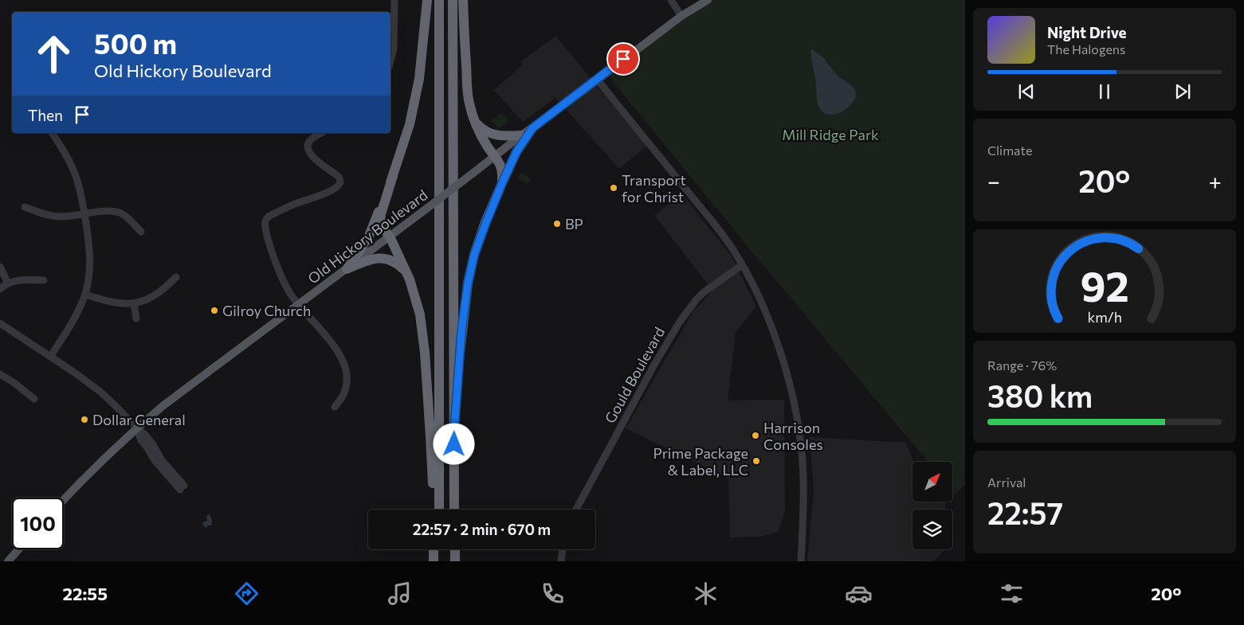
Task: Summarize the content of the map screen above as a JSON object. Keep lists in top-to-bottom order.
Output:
{
  "streets": {
    "main road": ["Old Hickory Boulevard"],
    "street": ["Gould Boulevard"]
  },
  "parks": ["Mill Ridge Park"],
  "places": [
    "Transport for Christ",
    "BP",
    "Gilroy Church",
    "Dollar General",
    "Harrison Consoles",
    "Prime Package & Label, LLC"
  ],
  "north": "top right",
  "page": {
    "turn": ["500 m", "Old Hickory Boulevard"],
    "song": ["Night Drive", "The Halogens"],
    "then": "Then",
    "tile": [
      "Climate",
      ["Range · 76%", "380 km"],
      ["Arrival", "22:57"]
    ],
    "heat": ["−", "20°", "+"],
    "limit": "100",
    "trip": "22:57 · 2 min · 670 m",
    "tabs": ["22:55", "20°"],
    "gauge": ["92", "km/h"]
  }
}
